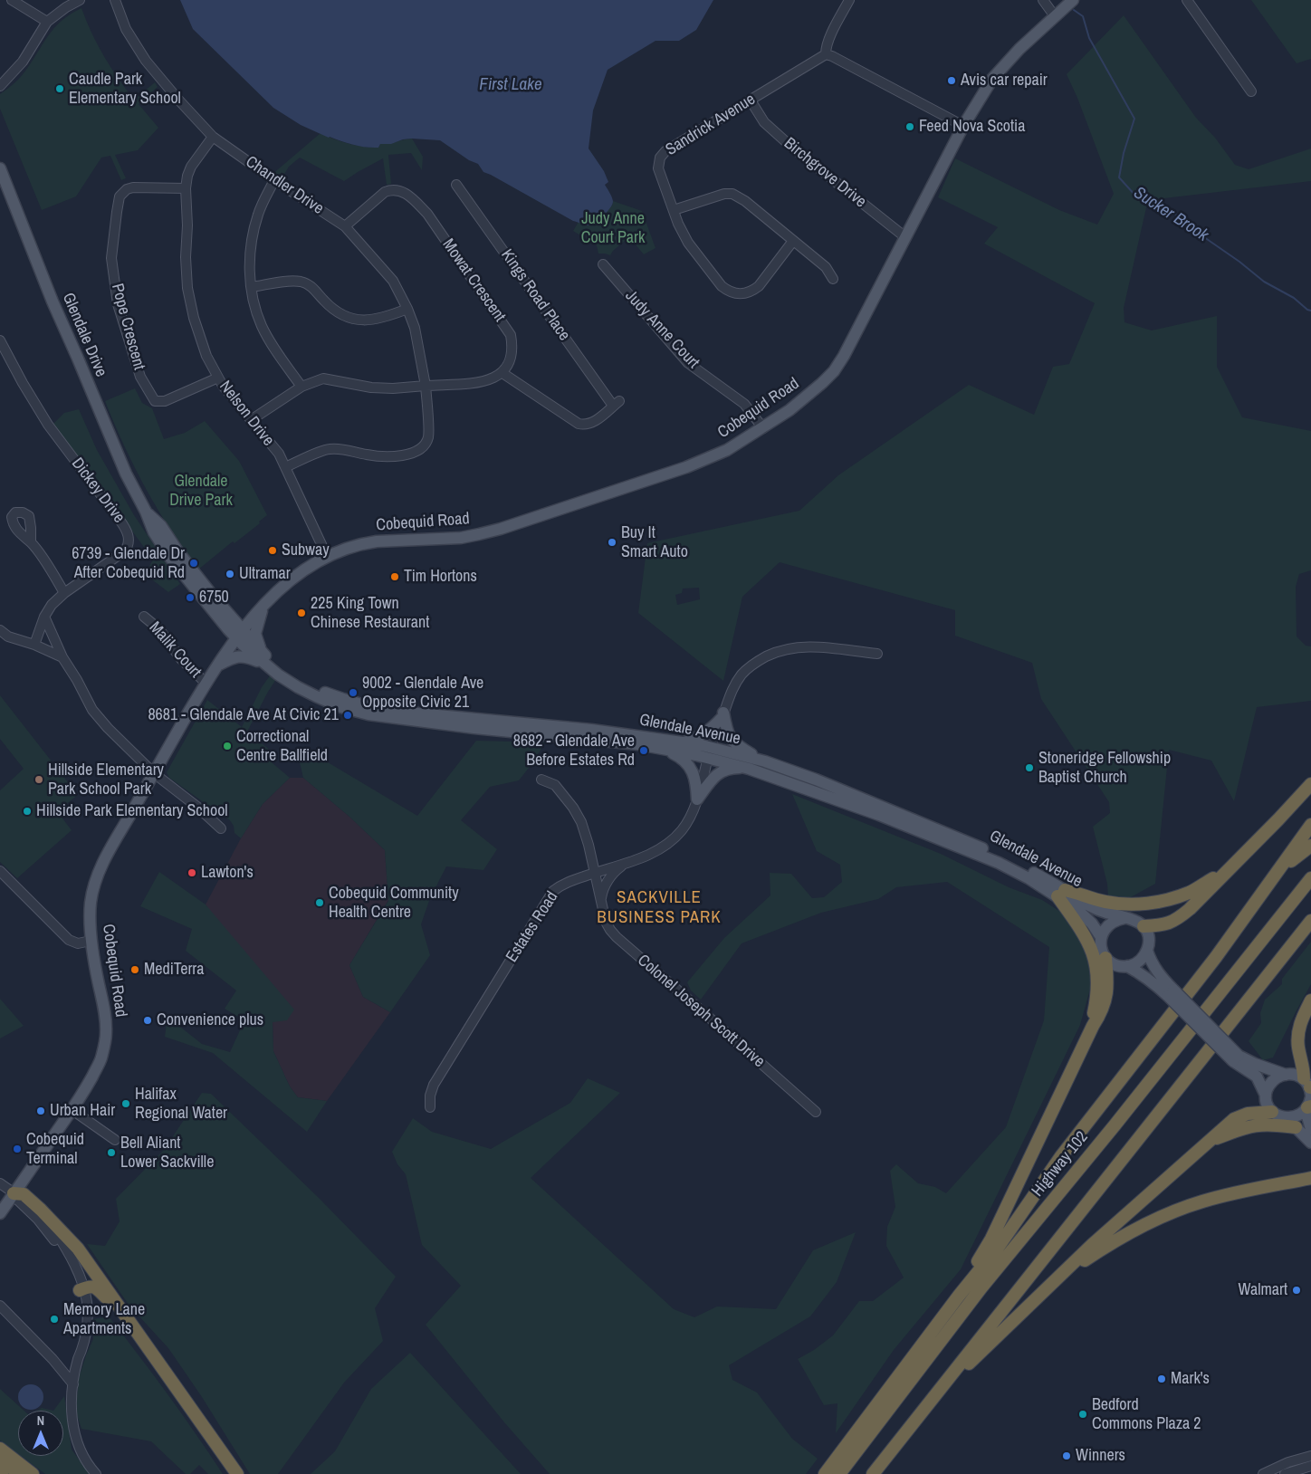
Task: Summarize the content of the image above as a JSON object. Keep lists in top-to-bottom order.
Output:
{
  "streets": {
    "highway": ["Highway 102"],
    "main road": ["Glendale Drive", "Cobequid Road", "Glendale Avenue"],
    "street": [
      "Sandrick Avenue",
      "Birchgrove Drive",
      "Chandler Drive",
      "Mowat Crescent",
      "Kings Road Place",
      "Pope Crescent",
      "Judy Anne Court",
      "Nelson Drive",
      "Dickey Drive",
      "Malik Court",
      "Estates Road",
      "Colonel Joseph Scott Drive"
    ]
  },
  "crossings": [
    ["Sandrick Avenue", "Birchgrove Drive"],
    ["Birchgrove Drive", "Cobequid Road"],
    ["Chandler Drive", "Mowat Crescent"],
    ["Chandler Drive", "Nelson Drive"],
    ["Mowat Crescent", "Kings Road Place"],
    ["Pope Crescent", "Nelson Drive"],
    ["Judy Anne Court", "Cobequid Road"],
    ["Glendale Drive", "Cobequid Road"],
    ["Glendale Drive", "Glendale Avenue"],
    ["Cobequid Road", "Nelson Drive"],
    ["Cobequid Road", "Malik Court"],
    ["Cobequid Road", "Glendale Avenue"],
    ["Glendale Avenue", "Estates Road"],
    ["Estates Road", "Colonel Joseph Scott Drive"]
  ],
  "districts": ["SACKVILLE BUSINESS PARK"],
  "water": ["First Lake", "Sucker Brook"],
  "parks": ["Judy Anne Court Park", "Glendale Drive Park"],
  "places": [
    "Avis car repair",
    "Caudle Park Elementary School",
    "Feed Nova Scotia",
    "Buy It Smart Auto",
    "Subway",
    "6739 - Glendale Dr After Cobequid Rd",
    "Ultramar",
    "Tim Hortons",
    "6750",
    "225 King Town Chinese Restaurant",
    "9002 - Glendale Ave Opposite Civic 21",
    "8681 - Glendale Ave At Civic 21",
    "Correctional Centre Ballfield",
    "8682 - Glendale Ave Before Estates Rd",
    "Stoneridge Fellowship Baptist Church",
    "Hillside Elementary Park School Park",
    "Hillside Park Elementary School",
    "Lawton's",
    "Cobequid Community Health Centre",
    "MediTerra",
    "Convenience plus",
    "Halifax Regional Water",
    "Urban Hair",
    "Cobequid Terminal",
    "Bell Aliant Lower Sackville",
    "Walmart",
    "Memory Lane Apartments",
    "Mark's",
    "Bedford Commons Plaza 2",
    "Winners"
  ],
  "north": "top"
}
